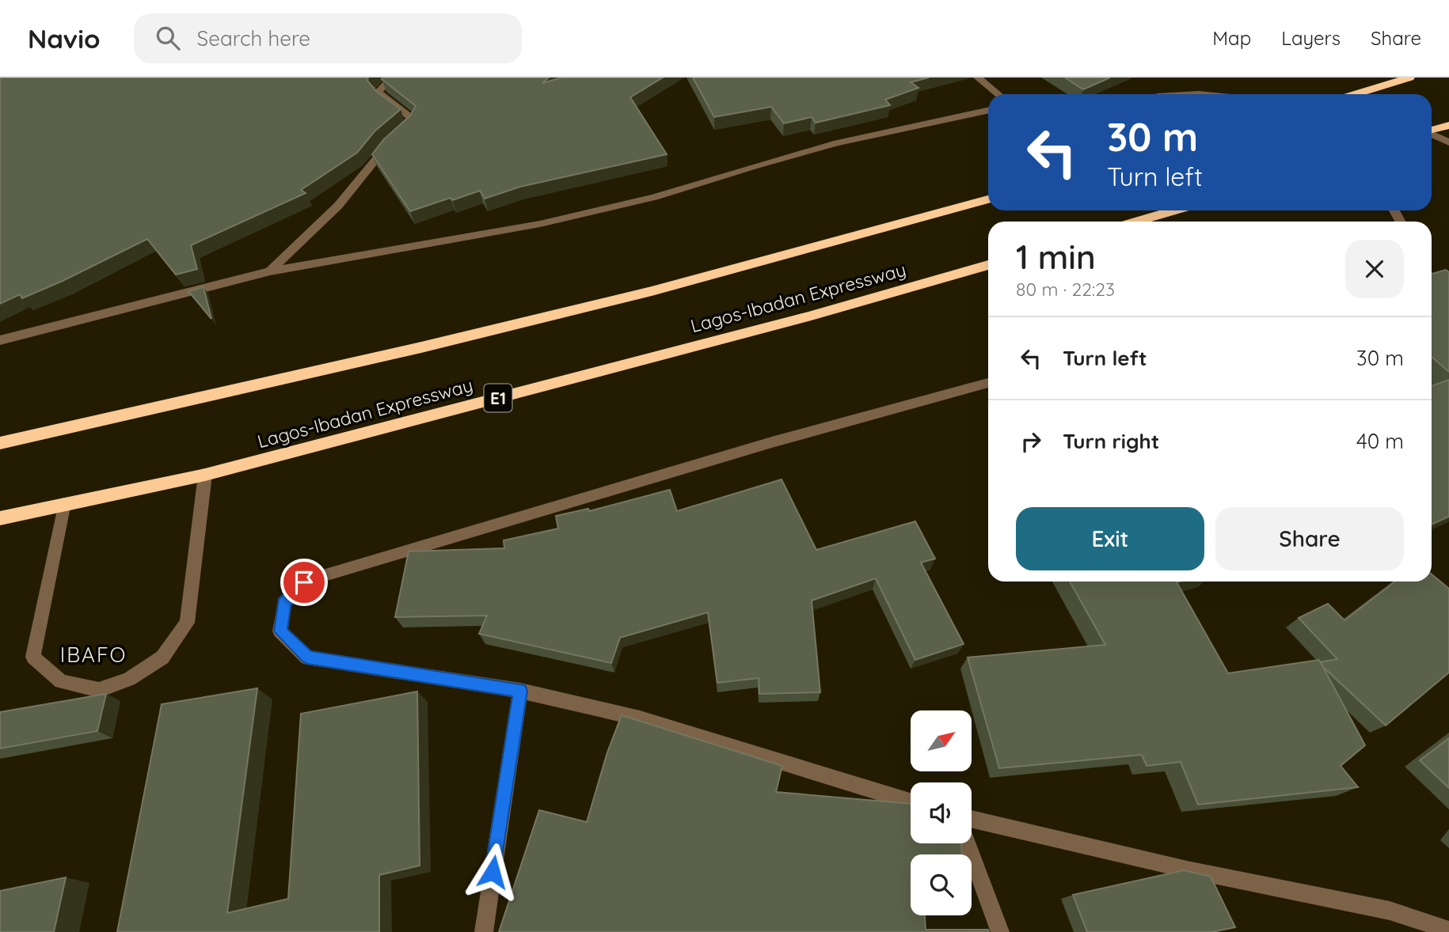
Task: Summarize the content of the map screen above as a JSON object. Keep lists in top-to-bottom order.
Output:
{
  "streets": {
    "highway": ["Lagos-Ibadan Expressway", "E1"]
  },
  "districts": ["IBAFO"],
  "north": "top right",
  "page": {
    "header": "Navio",
    "search": "Search here",
    "nav": ["Map", "Layers", "Share"],
    "turn": ["30 m", "Turn left"],
    "heading": ["1 min", "80 m · 22:23"],
    "list": [
      {
        "name": "Turn left",
        "value": "30 m"
      },
      {
        "name": "Turn right",
        "value": "40 m"
      }
    ],
    "buttons": ["Exit", "Share"]
  }
}
